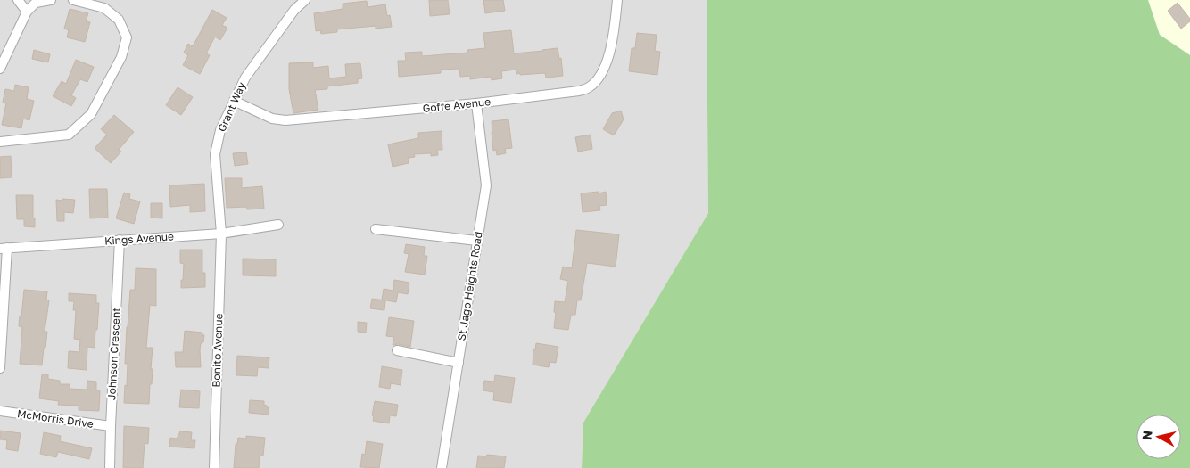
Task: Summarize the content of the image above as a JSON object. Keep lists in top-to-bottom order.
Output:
{
  "streets": {
    "street": [
      "Goffe Avenue",
      "Grant Way",
      "Kings Avenue",
      "St Jago Heights Road",
      "Bonito Avenue",
      "Johnson Crescent",
      "McMorris Drive"
    ]
  },
  "crossings": [
    ["Goffe Avenue", "Grant Way"],
    ["Goffe Avenue", "St Jago Heights Road"],
    ["Grant Way", "Kings Avenue"],
    ["Grant Way", "Bonito Avenue"],
    ["Kings Avenue", "Bonito Avenue"],
    ["Kings Avenue", "Johnson Crescent"],
    ["Johnson Crescent", "McMorris Drive"]
  ],
  "north": "left"
}
